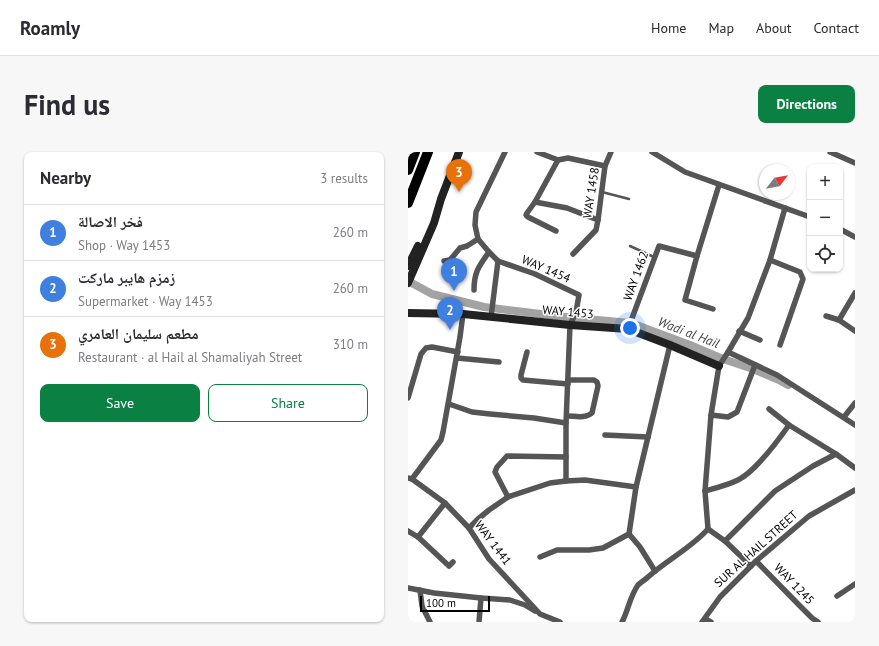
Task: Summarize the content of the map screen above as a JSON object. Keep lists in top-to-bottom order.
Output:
{
  "streets": {
    "street": [
      "WAY 1458",
      "WAY 1454",
      "WAY 1462",
      "WAY 1453",
      "WAY 1441",
      "SUR AL HAIL STREET",
      "WAY 1245"
    ]
  },
  "crossings": [
    ["WAY 1454", "WAY 1453"],
    ["WAY 1462", "WAY 1453"],
    ["SUR AL HAIL STREET", "WAY 1245"]
  ],
  "water": ["Wadi al Hail"],
  "scale_bar": "100 m",
  "north": "top right",
  "page": {
    "header": "Roamly",
    "nav": [
      "Home",
      "Map",
      "About",
      "Contact"
    ],
    "buttons": [
      "Directions",
      ["Save", "Share"]
    ],
    "title": "Find us",
    "heading": ["Nearby", "3 results"],
    "pins": ["3", "1", "2"],
    "map_buttons": ["+", "−"],
    "list": [
      {
        "mark": "1",
        "name": "فخر الاصالة",
        "note": "Shop · Way 1453",
        "value": "260 m"
      },
      {
        "mark": "2",
        "name": "زمزم هايبر ماركت",
        "note": "Supermarket · Way 1453",
        "value": "260 m"
      },
      {
        "mark": "3",
        "name": "مطعم سليمان العامري",
        "note": "Restaurant · al Hail al Shamaliyah Street",
        "value": "310 m"
      }
    ],
    "scale": "100 m"
  }
}
